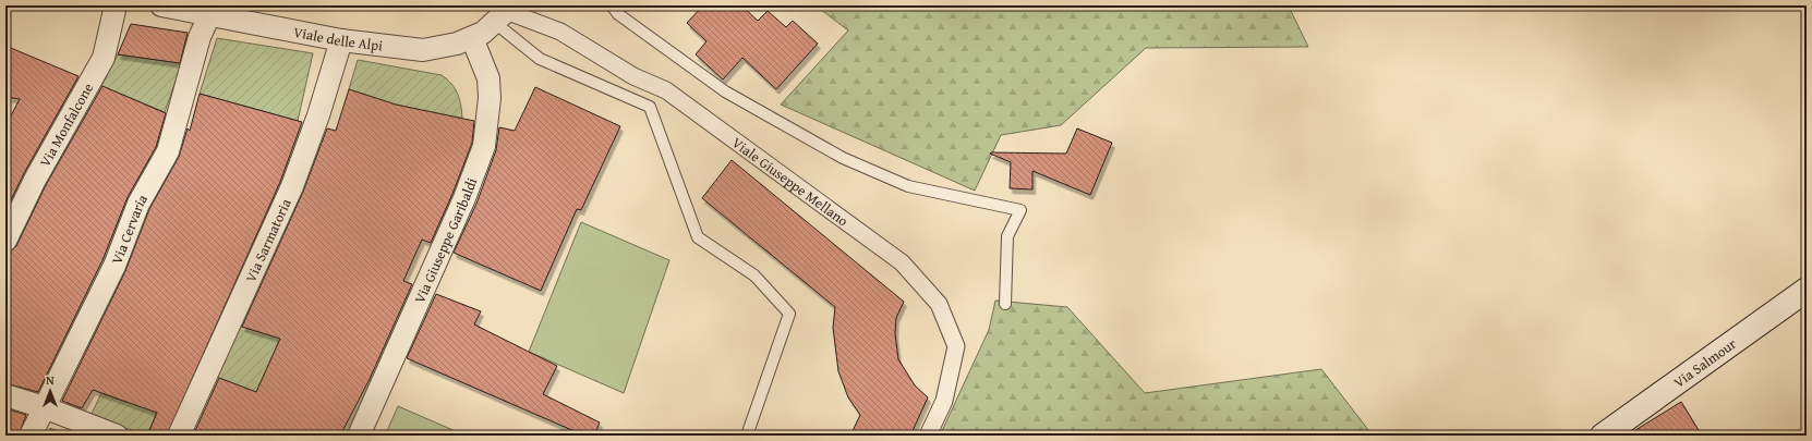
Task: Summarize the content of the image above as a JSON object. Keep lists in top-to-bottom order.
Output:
{
  "streets": {
    "main road": ["Via Salmour"],
    "street": [
      "Viale delle Alpi",
      "Via Monfalcone",
      "Viale Giuseppe Mellano",
      "Via Cervaria",
      "Via Sarmatoria",
      "Via Giuseppe Garibaldi"
    ]
  },
  "crossings": [
    ["Viale delle Alpi", "Viale Giuseppe Mellano"],
    ["Viale delle Alpi", "Via Cervaria"],
    ["Viale delle Alpi", "Via Sarmatoria"],
    ["Viale delle Alpi", "Via Giuseppe Garibaldi"]
  ],
  "north": "top"
}
